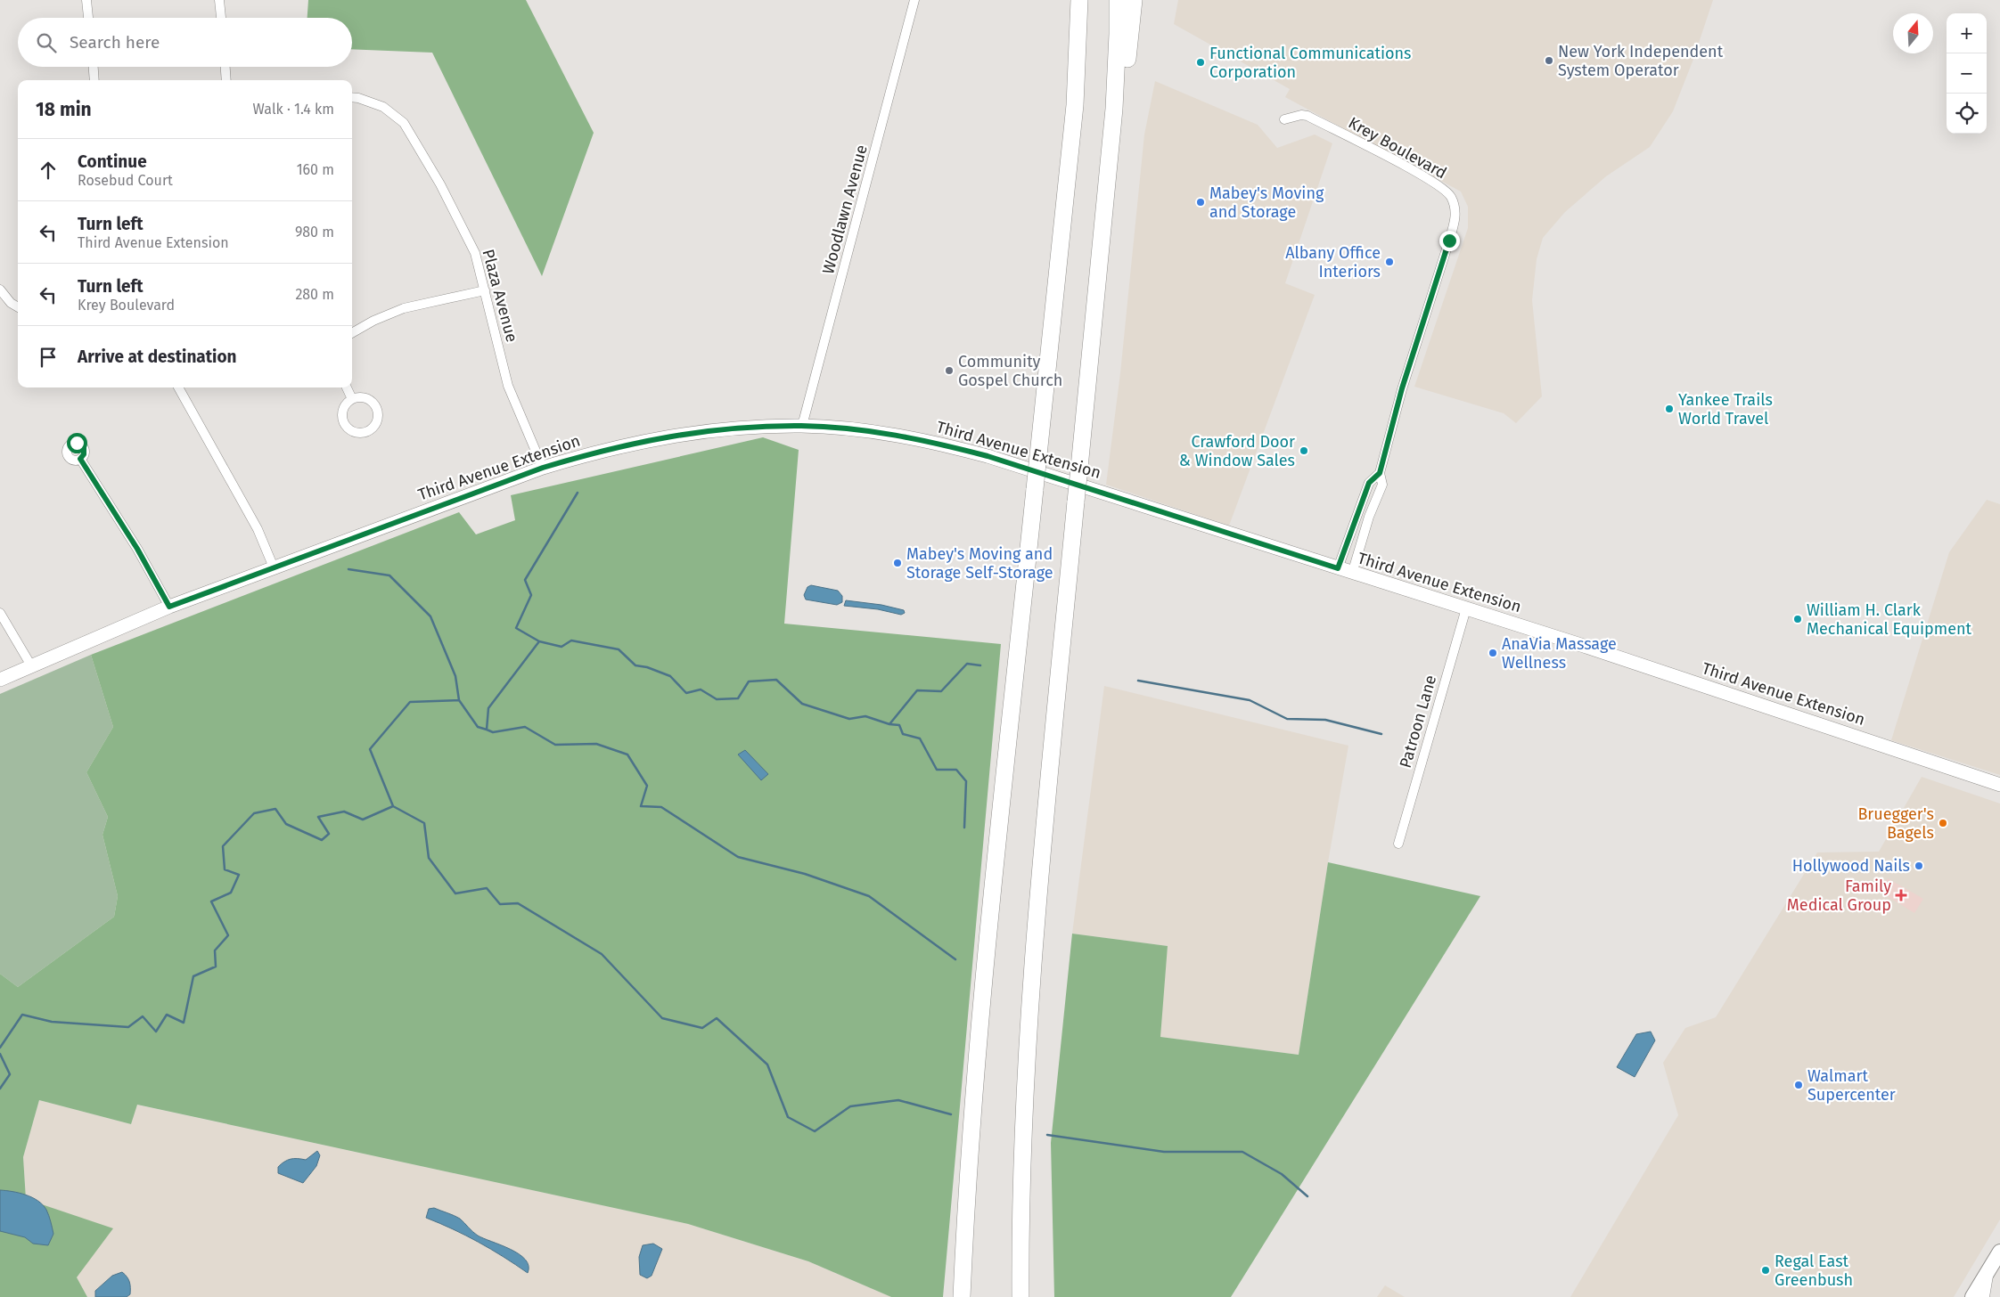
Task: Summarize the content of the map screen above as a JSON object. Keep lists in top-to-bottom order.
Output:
{
  "streets": {
    "street": [
      "Krey Boulevard",
      "Woodlawn Avenue",
      "Plaza Avenue",
      "Third Avenue Extension",
      "Patroon Lane"
    ]
  },
  "crossings": [
    ["Krey Boulevard", "Third Avenue Extension"],
    ["Woodlawn Avenue", "Third Avenue Extension"],
    ["Plaza Avenue", "Third Avenue Extension"],
    ["Third Avenue Extension", "Patroon Lane"]
  ],
  "places": {
    "other": [
      "New York Independent System Operator",
      "Functional Communications Corporation",
      "Mabey's Moving and Storage",
      "Albany Office Interiors",
      "Community Gospel Church",
      "Yankee Trails World Travel",
      "Crawford Door & Window Sales",
      "Mabey's Moving and Storage Self-Storage",
      "William H. Clark Mechanical Equipment",
      "AnaVia Massage Wellness",
      "Bruegger's Bagels",
      "Hollywood Nails",
      "Walmart Supercenter",
      "Regal East Greenbush"
    ],
    "health": ["Family Medical Group"]
  },
  "north": "top",
  "page": {
    "map_buttons": ["+", "−"],
    "search": "Search here",
    "heading": ["18 min", "Walk · 1.4 km"],
    "list": [
      ["Continue", "Rosebud Court", "160 m"],
      ["Turn left", "Third Avenue Extension", "980 m"],
      ["Turn left", "Krey Boulevard", "280 m"],
      "Arrive at destination"
    ]
  }
}
